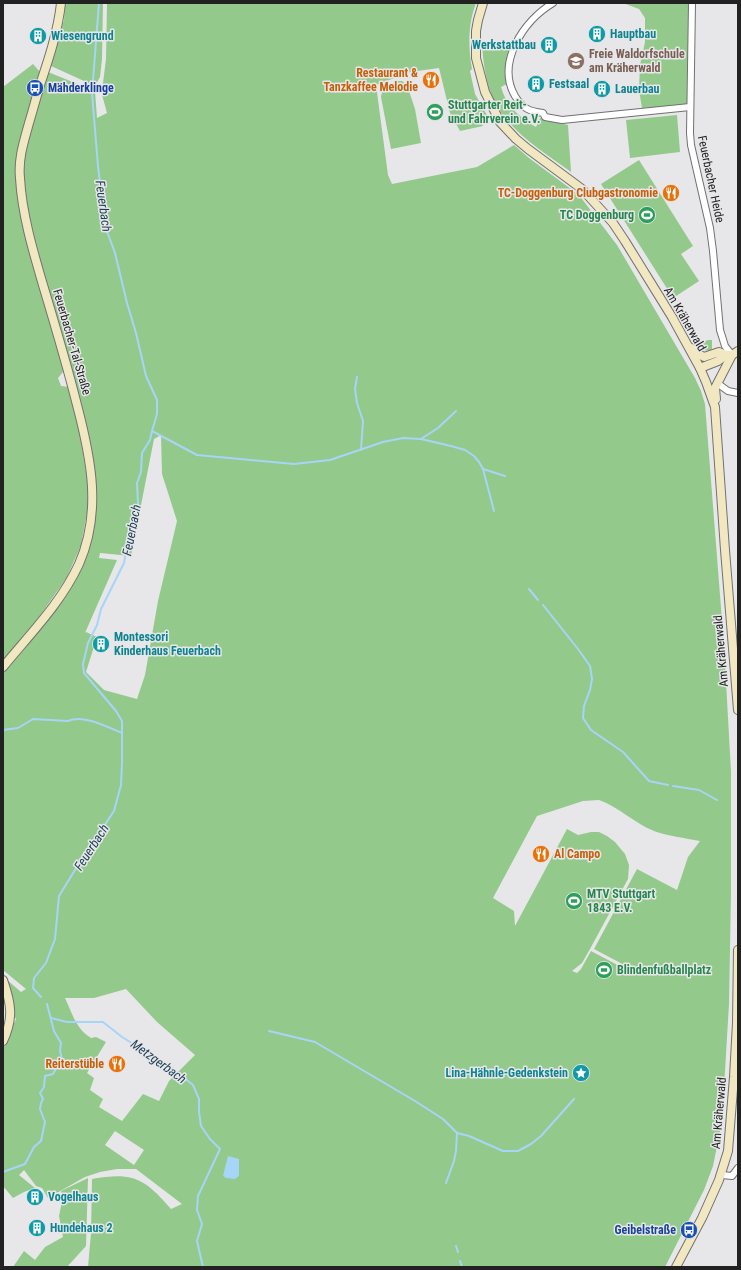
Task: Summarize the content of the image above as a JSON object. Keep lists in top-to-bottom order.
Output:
{
  "streets": {
    "main road": ["Am Kräherwald", "Feuerbacher-Tal-Straße"],
    "street": ["Feuerbacher Heide"]
  },
  "water": ["Feuerbach", "Metzgerbach"],
  "places": {
    "building": [
      "Hauptbau",
      "Wiesengrund",
      "Werkstattbau",
      "Festsaal",
      "Lauerbau",
      "Montessori Kinderhaus Feuerbach",
      "Vogelhaus",
      "Hundehaus 2"
    ],
    "school or university": ["Freie Waldorfschule am Kräherwald"],
    "restaurant": [
      "Restaurant & Tanzkaffee Melodie",
      "TC-Doggenburg Clubgastronomie",
      "Al Campo",
      "Reiterstüble"
    ],
    "bus stop": ["Mähderklinge", "Geibelstraße"],
    "sports": [
      "Stuttgarter Reit- und Fahrverein e.V.",
      "TC Doggenburg",
      "MTV Stuttgart 1843 E.V.",
      "Blindenfußballplatz"
    ],
    "place": ["Lina-Hähnle-Gedenkstein"]
  }
}
